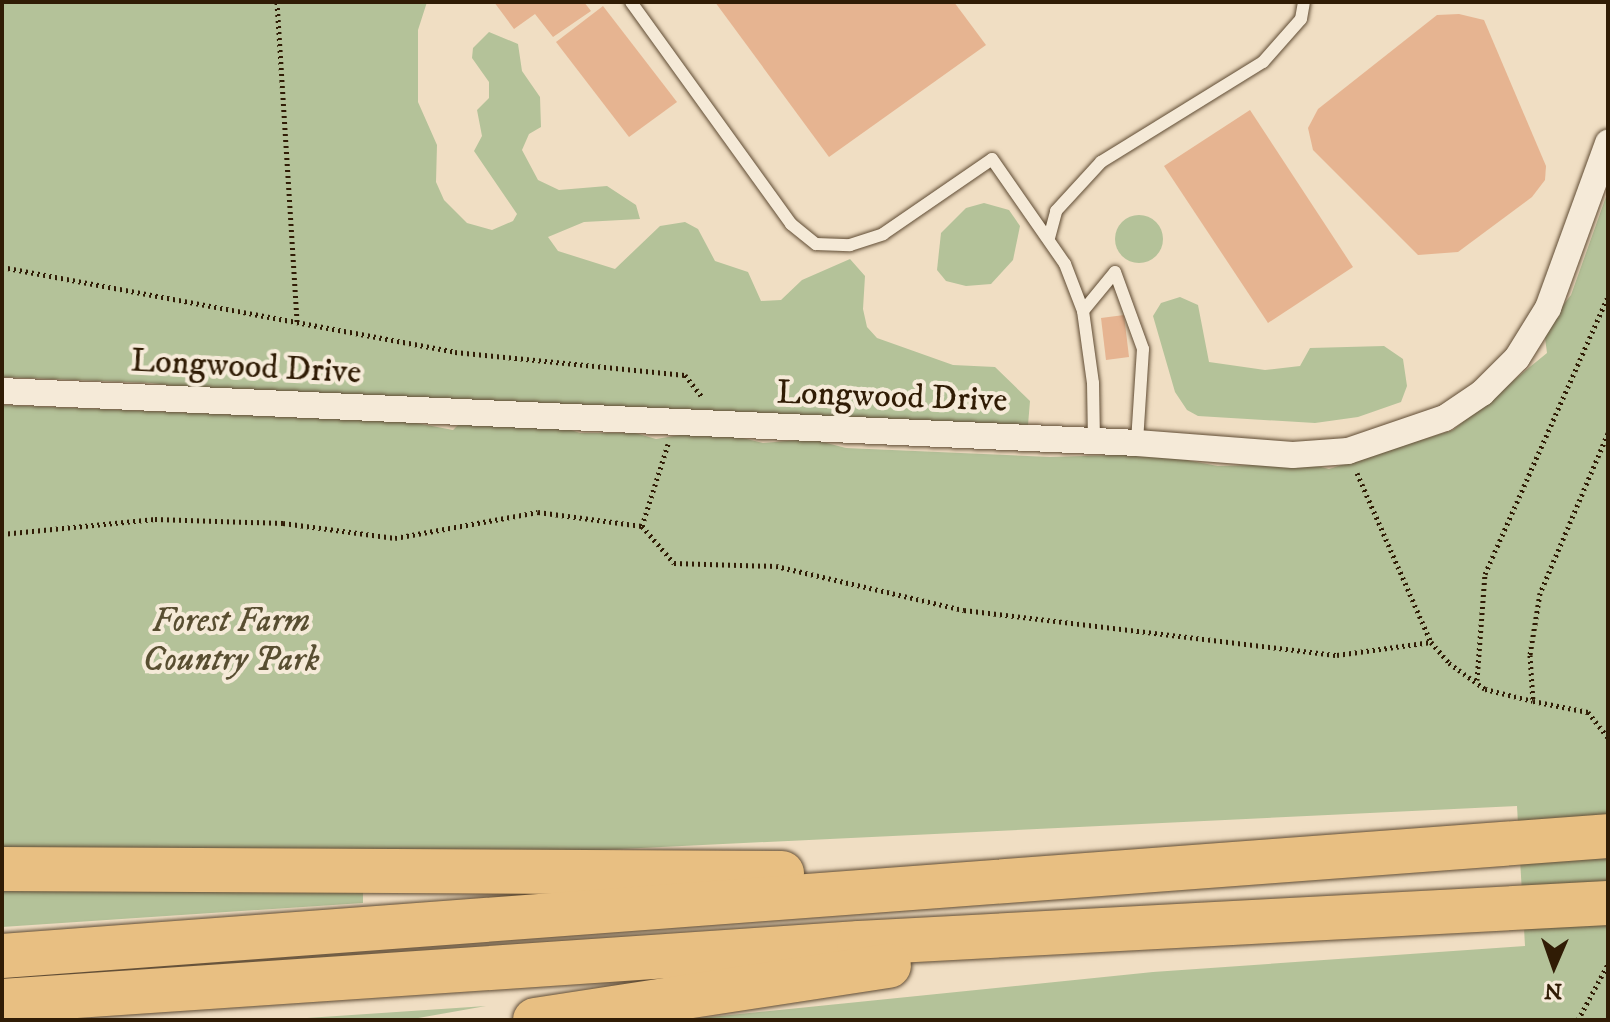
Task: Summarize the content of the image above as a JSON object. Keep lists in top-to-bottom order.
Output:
{
  "streets": {
    "street": ["Longwood Drive"]
  },
  "parks": ["Forest Farm Country Park"],
  "north": "bottom"
}
